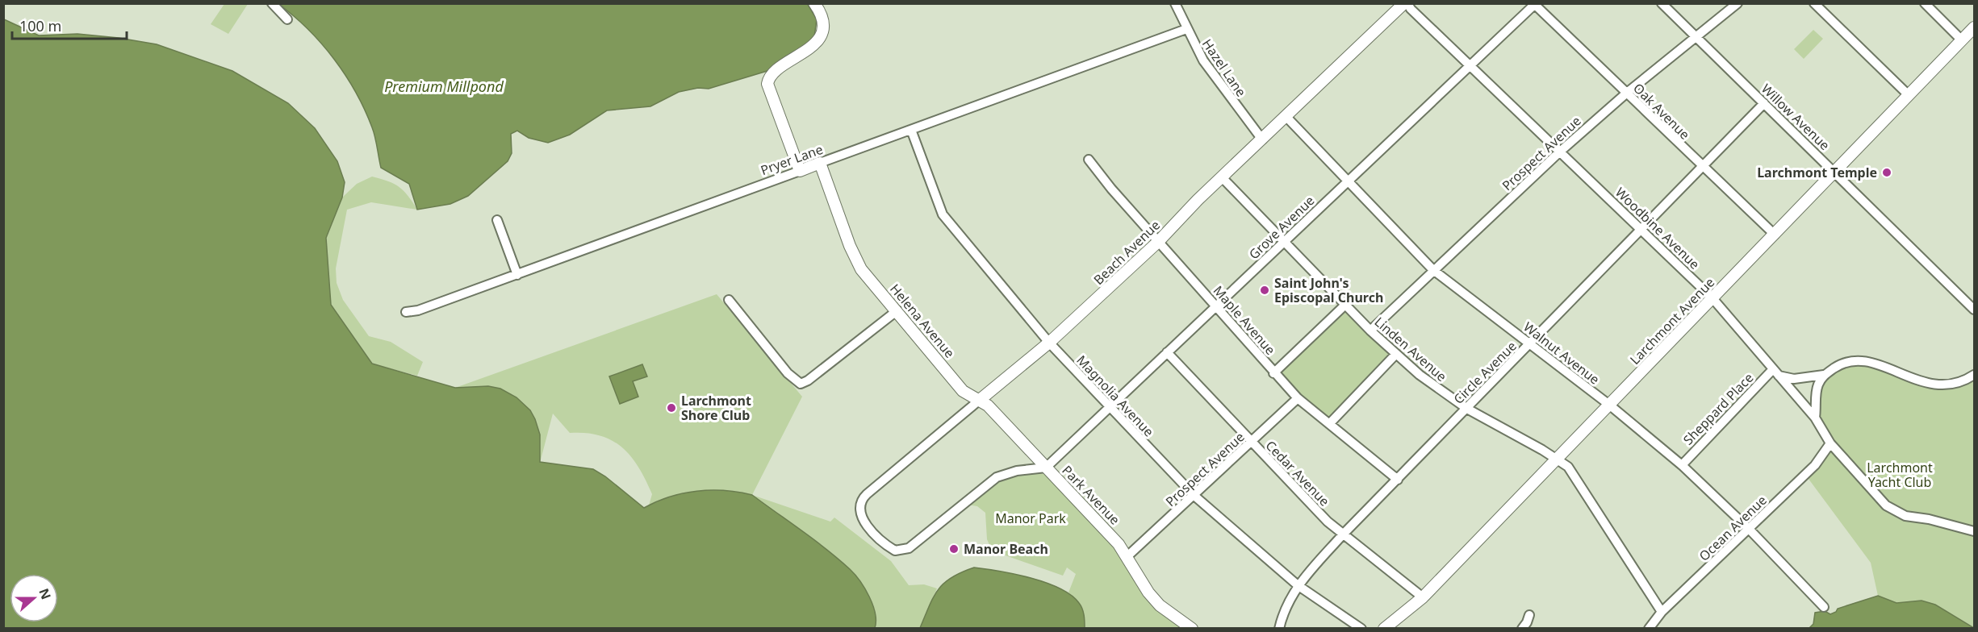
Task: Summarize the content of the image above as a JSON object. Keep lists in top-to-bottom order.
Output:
{
  "streets": {
    "street": [
      "Hazel Lane",
      "Oak Avenue",
      "Willow Avenue",
      "Prospect Avenue",
      "Pryer Lane",
      "Grove Avenue",
      "Woodbine Avenue",
      "Beach Avenue",
      "Maple Avenue",
      "Helena Avenue",
      "Larchmont Avenue",
      "Linden Avenue",
      "Walnut Avenue",
      "Circle Avenue",
      "Magnolia Avenue",
      "Sheppard Place",
      "Cedar Avenue",
      "Park Avenue",
      "Ocean Avenue"
    ]
  },
  "crossings": [
    ["Hazel Lane", "Pryer Lane"],
    ["Hazel Lane", "Beach Avenue"],
    ["Oak Avenue", "Prospect Avenue"],
    ["Oak Avenue", "Grove Avenue"],
    ["Oak Avenue", "Larchmont Avenue"],
    ["Oak Avenue", "Circle Avenue"],
    ["Willow Avenue", "Prospect Avenue"],
    ["Willow Avenue", "Larchmont Avenue"],
    ["Willow Avenue", "Circle Avenue"],
    ["Prospect Avenue", "Woodbine Avenue"],
    ["Prospect Avenue", "Maple Avenue"],
    ["Prospect Avenue", "Linden Avenue"],
    ["Prospect Avenue", "Walnut Avenue"],
    ["Prospect Avenue", "Magnolia Avenue"],
    ["Prospect Avenue", "Cedar Avenue"],
    ["Prospect Avenue", "Park Avenue"],
    ["Pryer Lane", "Helena Avenue"],
    ["Pryer Lane", "Magnolia Avenue"],
    ["Grove Avenue", "Woodbine Avenue"],
    ["Grove Avenue", "Maple Avenue"],
    ["Grove Avenue", "Helena Avenue"],
    ["Grove Avenue", "Linden Avenue"],
    ["Grove Avenue", "Walnut Avenue"],
    ["Grove Avenue", "Magnolia Avenue"],
    ["Grove Avenue", "Cedar Avenue"],
    ["Grove Avenue", "Park Avenue"],
    ["Woodbine Avenue", "Beach Avenue"],
    ["Woodbine Avenue", "Larchmont Avenue"],
    ["Woodbine Avenue", "Circle Avenue"],
    ["Woodbine Avenue", "Sheppard Place"],
    ["Woodbine Avenue", "Ocean Avenue"],
    ["Beach Avenue", "Maple Avenue"],
    ["Beach Avenue", "Helena Avenue"],
    ["Beach Avenue", "Linden Avenue"],
    ["Beach Avenue", "Walnut Avenue"],
    ["Beach Avenue", "Magnolia Avenue"],
    ["Beach Avenue", "Park Avenue"],
    ["Maple Avenue", "Circle Avenue"],
    ["Helena Avenue", "Park Avenue"],
    ["Larchmont Avenue", "Linden Avenue"],
    ["Larchmont Avenue", "Walnut Avenue"],
    ["Larchmont Avenue", "Cedar Avenue"],
    ["Linden Avenue", "Circle Avenue"],
    ["Linden Avenue", "Ocean Avenue"],
    ["Walnut Avenue", "Circle Avenue"],
    ["Walnut Avenue", "Sheppard Place"],
    ["Walnut Avenue", "Ocean Avenue"],
    ["Circle Avenue", "Magnolia Avenue"],
    ["Circle Avenue", "Cedar Avenue"]
  ],
  "water": ["Premium Millpond"],
  "parks": ["Larchmont Yacht Club", "Manor Park"],
  "places": [
    "Larchmont Temple",
    "Saint John's Episcopal Church",
    "Larchmont Shore Club",
    "Manor Beach"
  ],
  "scale_bar": "100 m",
  "north": "right"
}
